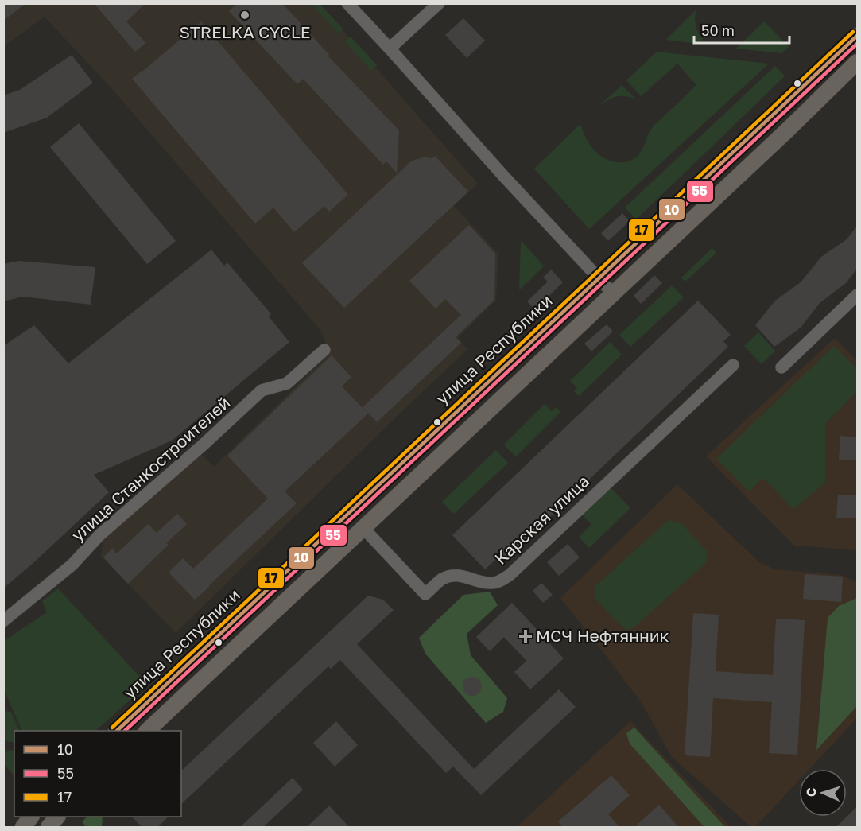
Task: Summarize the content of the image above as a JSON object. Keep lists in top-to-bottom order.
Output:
{
  "streets": {
    "main road": ["улица Республики"],
    "street": ["улица Станкостроителей", "Карская улица"]
  },
  "places": {
    "other": ["STRELKA CYCLE"],
    "health": ["МСЧ Нефтянник"]
  },
  "lines": ["transit line 17", "transit line 10", "transit line 55"],
  "legend": ["10", "55", "17"],
  "scale_bar": "50 m",
  "north": "left"
}
